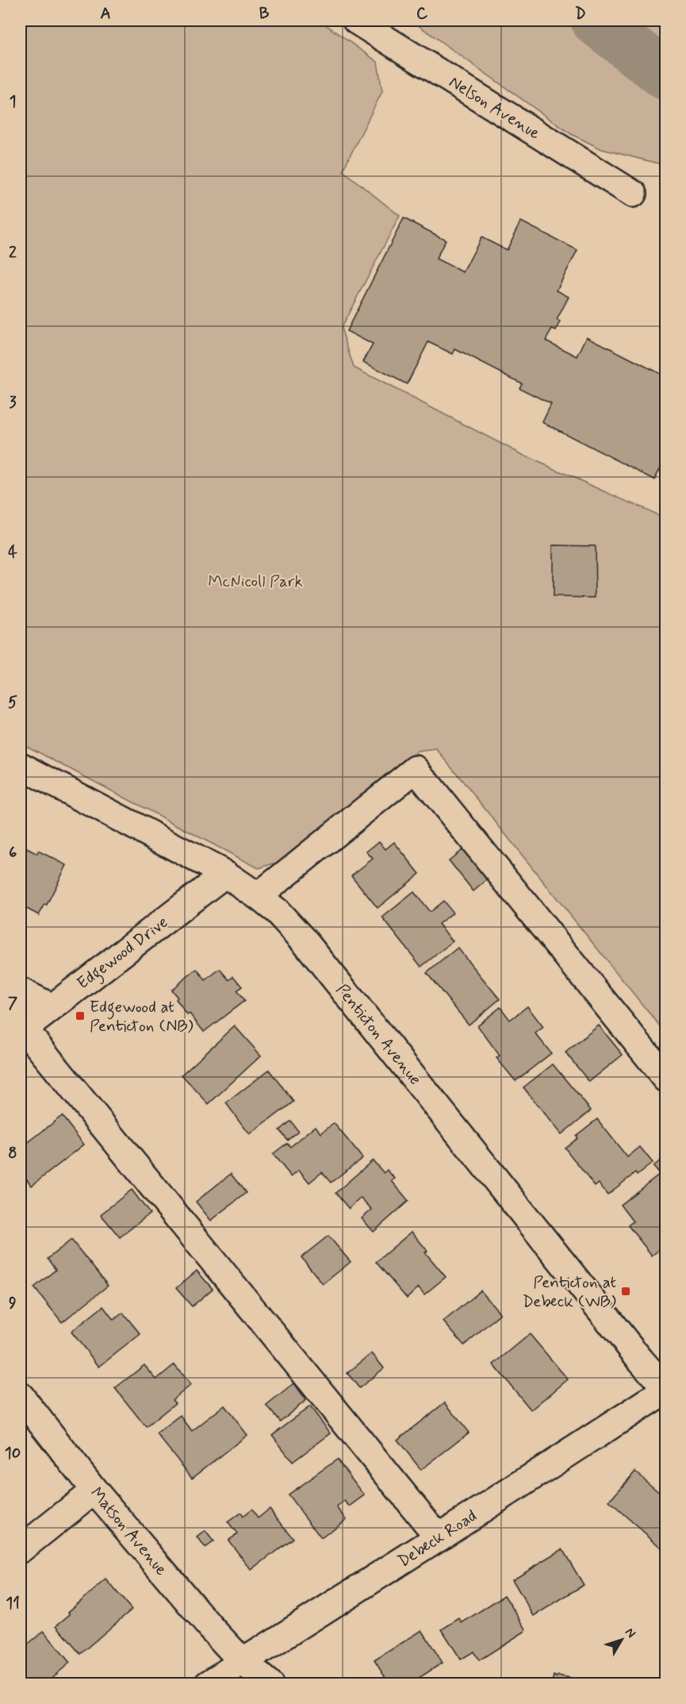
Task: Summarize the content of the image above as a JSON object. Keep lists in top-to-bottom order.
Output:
{
  "streets": {
    "street": [
      "Nelson Avenue",
      "Edgewood Drive",
      "Penticton Avenue",
      "Matson Avenue",
      "Debeck Road"
    ]
  },
  "crossings": [
    ["Edgewood Drive", "Penticton Avenue"],
    ["Penticton Avenue", "Debeck Road"],
    ["Matson Avenue", "Debeck Road"]
  ],
  "parks": ["McNicoll Park"],
  "places": {
    "transit": ["Edgewood at Penticton (NB)", "Penticton at Debeck (WB)"]
  },
  "north": "top right",
  "grid": {
    "columns": [
      "A",
      "B",
      "C",
      "D"
    ],
    "rows": [
      "1",
      "2",
      "3",
      "4",
      "5",
      "6",
      "7",
      "8",
      "9",
      "10",
      "11"
    ]
  }
}
